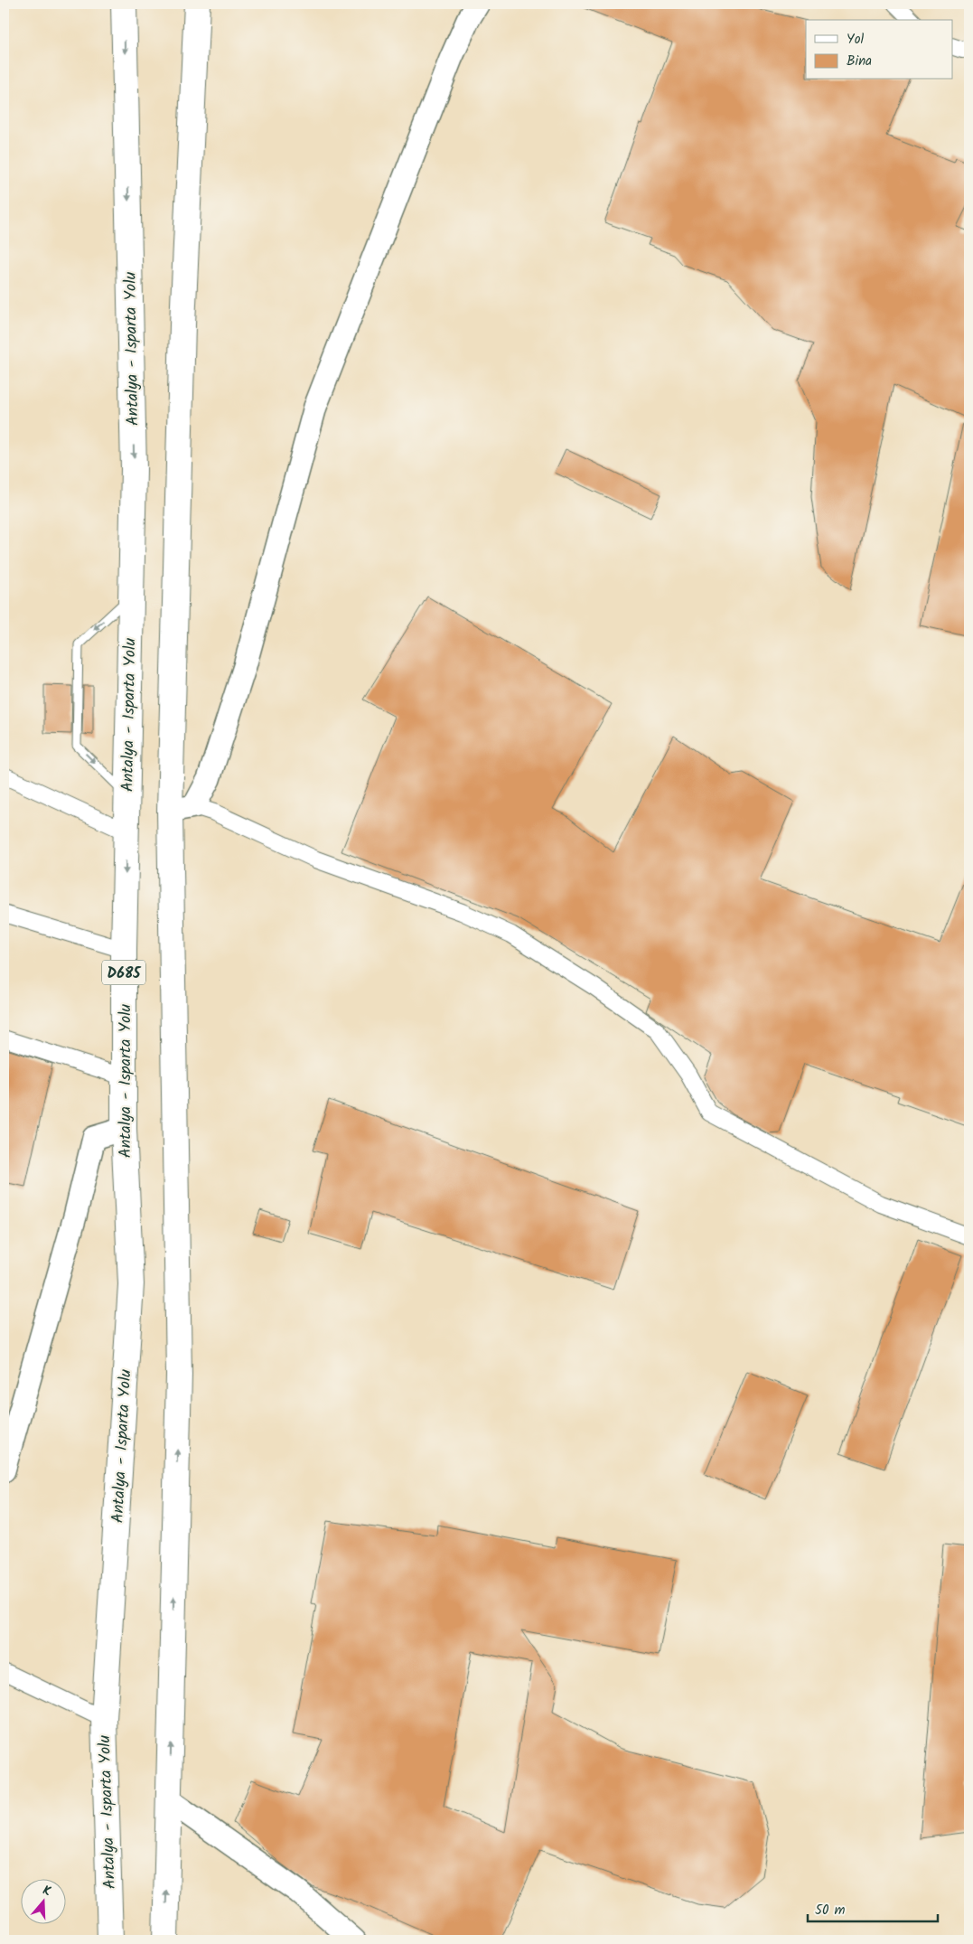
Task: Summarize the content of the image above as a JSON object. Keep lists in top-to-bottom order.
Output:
{
  "streets": {
    "highway": ["Antalya - Isparta Yolu", "D685"]
  },
  "legend": ["Yol", "Bina"],
  "scale_bar": "50 m",
  "north": "top"
}
